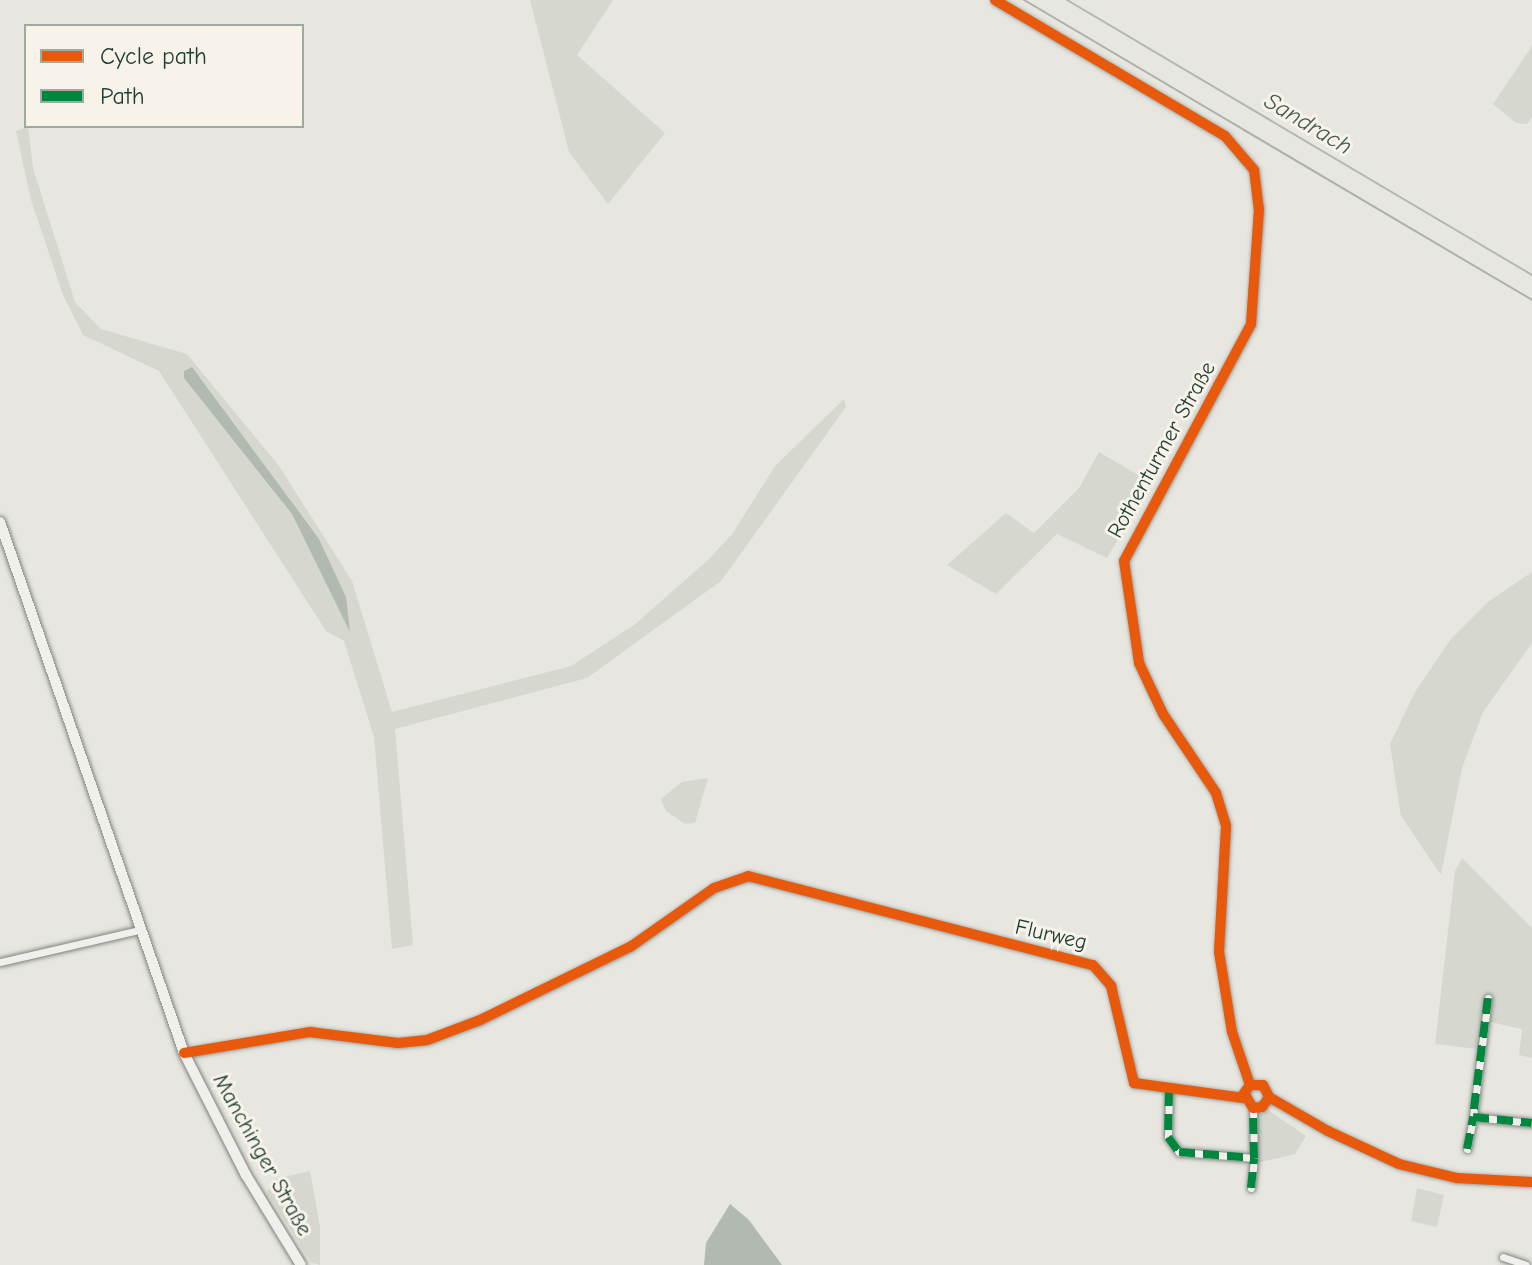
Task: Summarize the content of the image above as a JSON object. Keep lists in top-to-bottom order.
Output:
{
  "streets": {
    "main road": ["Manchinger Straße"],
    "street": ["Rothenturmer Straße", "Flurweg"]
  },
  "crossings": [
    ["Rothenturmer Straße", "Flurweg"],
    ["Flurweg", "Manchinger Straße"]
  ],
  "water": ["Sandrach"],
  "legend": ["Cycle path", "Path"]
}
